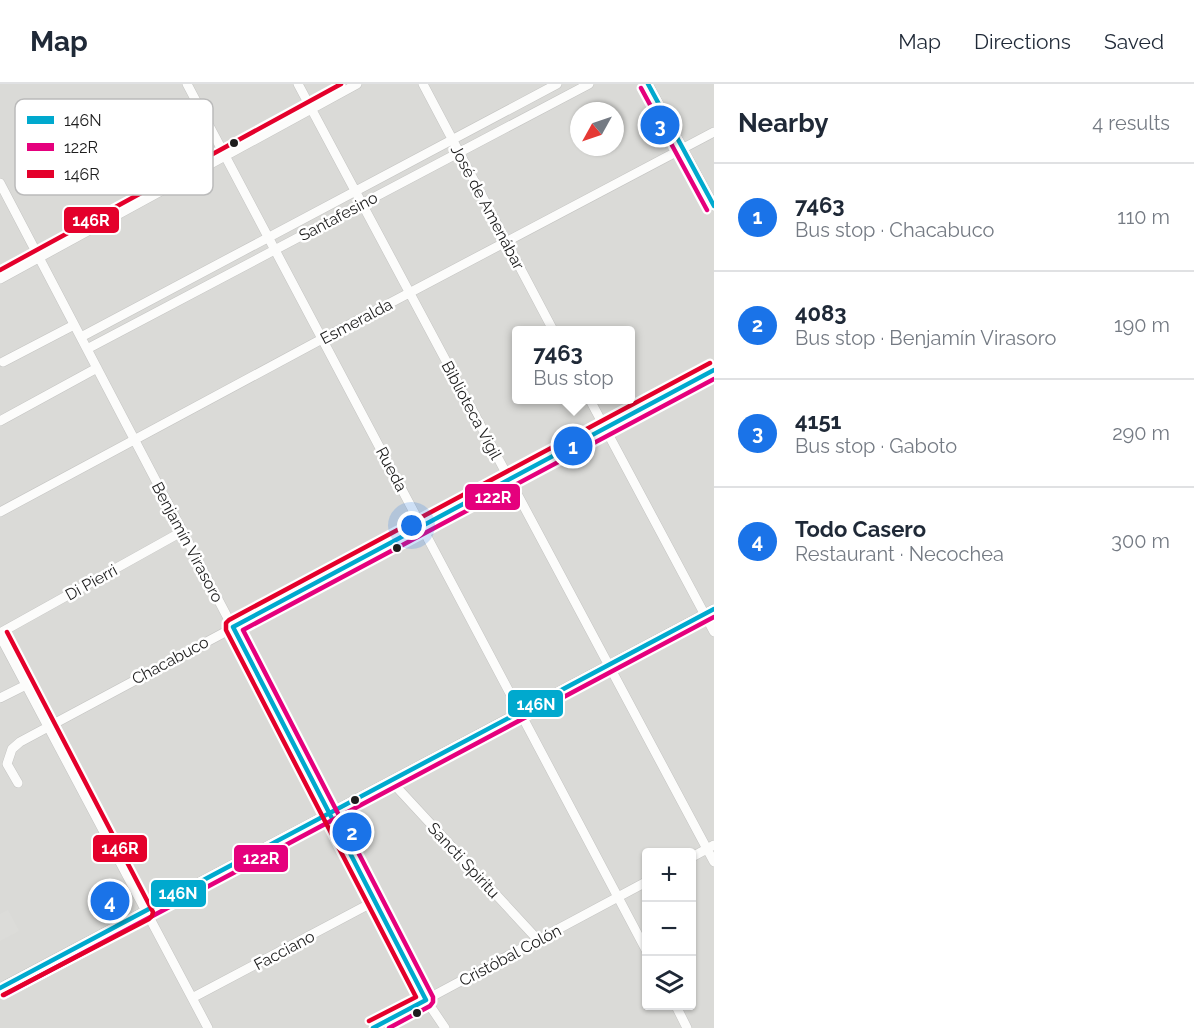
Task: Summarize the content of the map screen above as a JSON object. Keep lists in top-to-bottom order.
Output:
{
  "streets": {
    "street": [
      "José de Amenábar",
      "Santafesino",
      "Esmeralda",
      "Biblioteca Vigil",
      "Rueda",
      "Benjamín Virasoro",
      "Di Pierri",
      "Chacabuco",
      "Sancti Spiritu",
      "Facciano",
      "Cristóbal Colón"
    ]
  },
  "crossings": [
    ["José de Amenábar", "Santafesino"],
    ["José de Amenábar", "Esmeralda"],
    ["Santafesino", "Biblioteca Vigil"],
    ["Santafesino", "Rueda"],
    ["Santafesino", "Benjamín Virasoro"],
    ["Esmeralda", "Biblioteca Vigil"],
    ["Esmeralda", "Rueda"],
    ["Esmeralda", "Benjamín Virasoro"],
    ["Biblioteca Vigil", "Chacabuco"],
    ["Rueda", "Chacabuco"],
    ["Rueda", "Cristóbal Colón"],
    ["Benjamín Virasoro", "Di Pierri"],
    ["Benjamín Virasoro", "Chacabuco"],
    ["Benjamín Virasoro", "Facciano"],
    ["Benjamín Virasoro", "Cristóbal Colón"],
    ["Sancti Spiritu", "Cristóbal Colón"]
  ],
  "lines": ["transit line 146N", "transit line 146R", "transit line 122R"],
  "legend": ["146N", "122R", "146R"],
  "north": "bottom left",
  "page": {
    "header": "Map",
    "nav": ["Map", "Directions", "Saved"],
    "heading": ["Nearby", "4 results"],
    "pins": [
      "3",
      "1",
      "2",
      "4"
    ],
    "list": [
      {
        "mark": "1",
        "name": "7463",
        "note": "Bus stop · Chacabuco",
        "value": "110 m"
      },
      {
        "mark": "2",
        "name": "4083",
        "note": "Bus stop · Benjamín Virasoro",
        "value": "190 m"
      },
      {
        "mark": "3",
        "name": "4151",
        "note": "Bus stop · Gaboto",
        "value": "290 m"
      },
      {
        "mark": "4",
        "name": "Todo Casero",
        "note": "Restaurant · Necochea",
        "value": "300 m"
      }
    ],
    "popup": ["7463", "Bus stop"],
    "map_buttons": ["+", "−"]
  }
}
